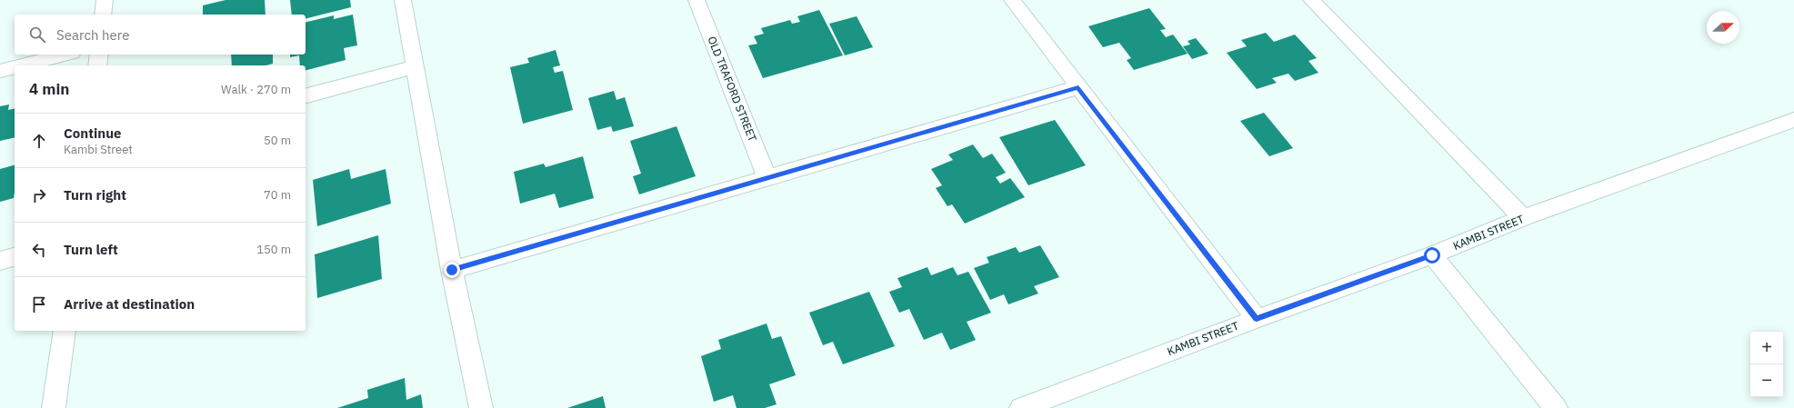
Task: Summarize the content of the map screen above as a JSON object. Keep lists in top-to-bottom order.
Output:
{
  "streets": {
    "street": ["OLD TRAFORD STREET", "KAMBI STREET"]
  },
  "north": "right",
  "page": {
    "search": "Search here",
    "heading": ["4 min", "Walk · 270 m"],
    "list": [
      ["Continue", "Kambi Street", "50 m"],
      ["Turn right", "70 m"],
      ["Turn left", "150 m"],
      "Arrive at destination"
    ],
    "map_buttons": ["+", "−"]
  }
}
